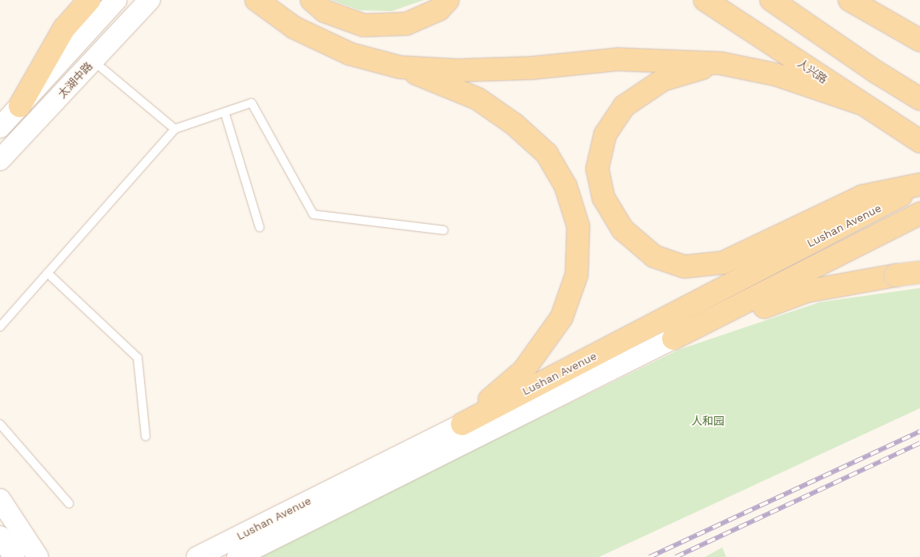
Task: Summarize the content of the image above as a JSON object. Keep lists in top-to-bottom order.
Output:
{
  "streets": {
    "main road": ["人兴路", "太湖中路", "Lushan Avenue"]
  },
  "parks": ["人和园"]
}
